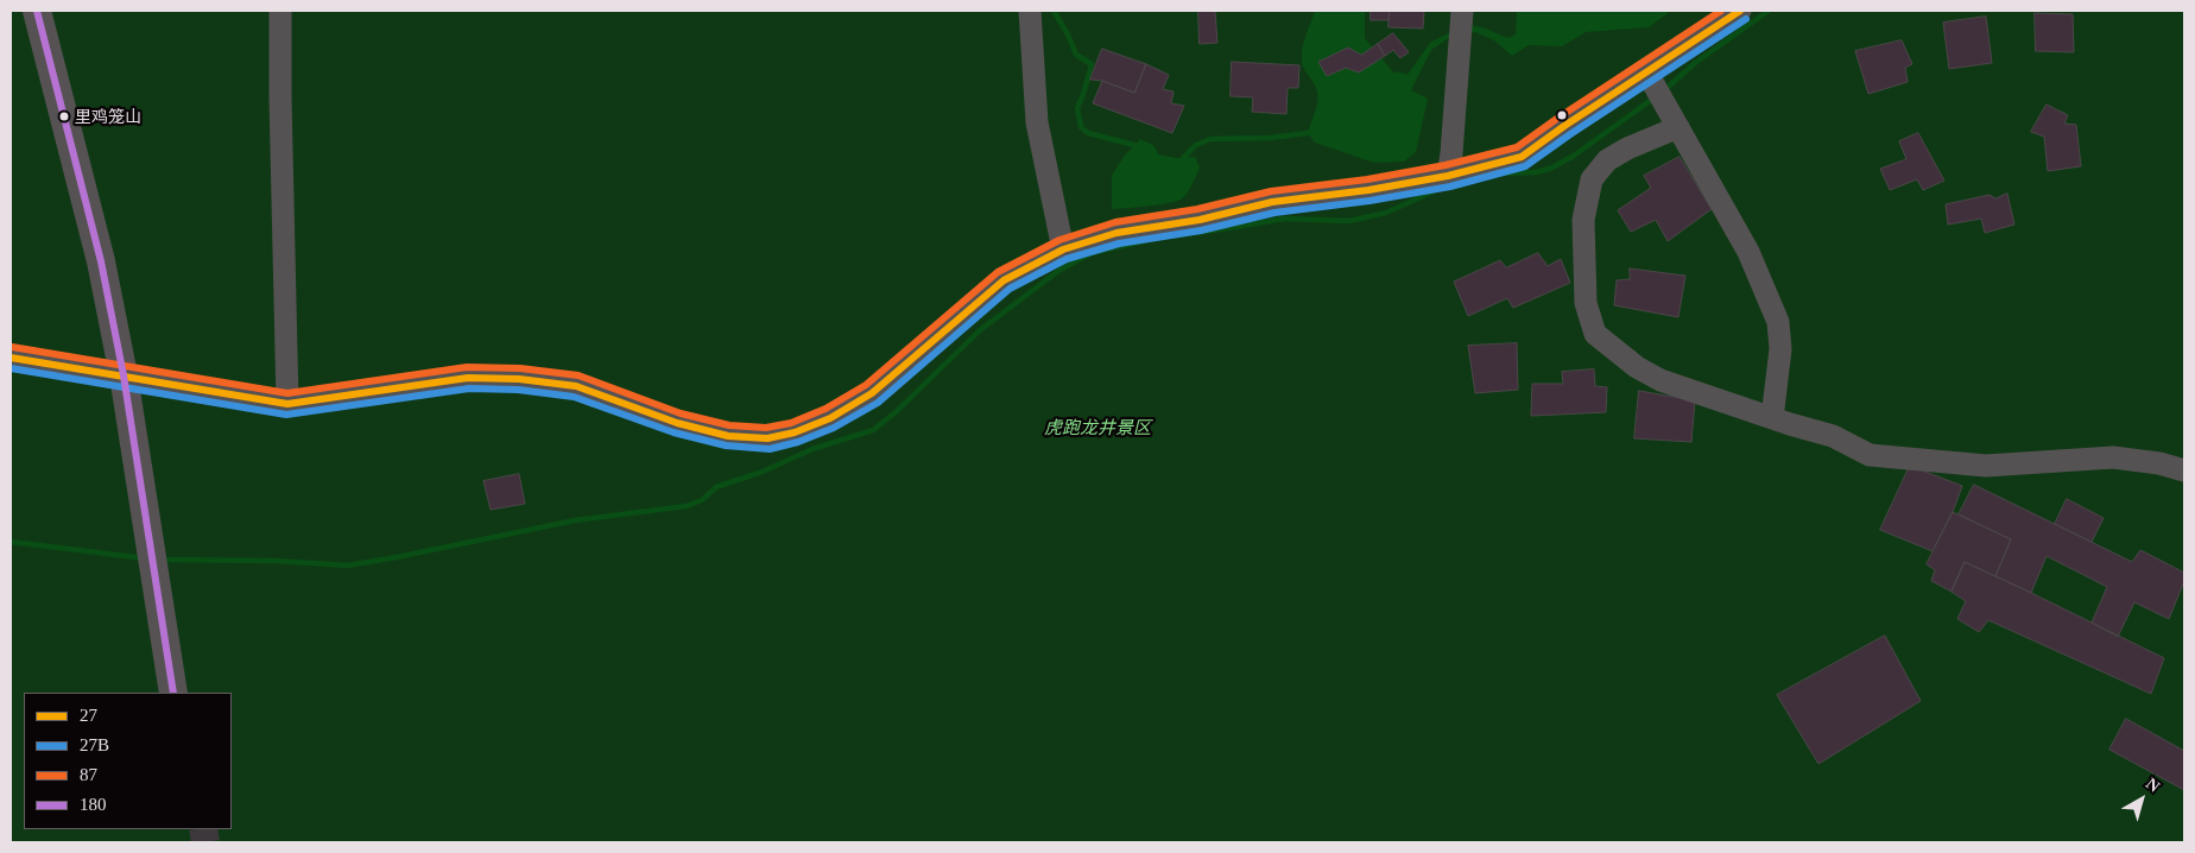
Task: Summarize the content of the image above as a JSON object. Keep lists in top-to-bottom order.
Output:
{
  "parks": ["虎跑龙井景区"],
  "places": ["里鸡笼山"],
  "lines": [
    "transit line 27",
    "transit line 87",
    "transit line 180",
    "transit line 27B"
  ],
  "legend": [
    "27",
    "27B",
    "87",
    "180"
  ],
  "north": "top right"
}
